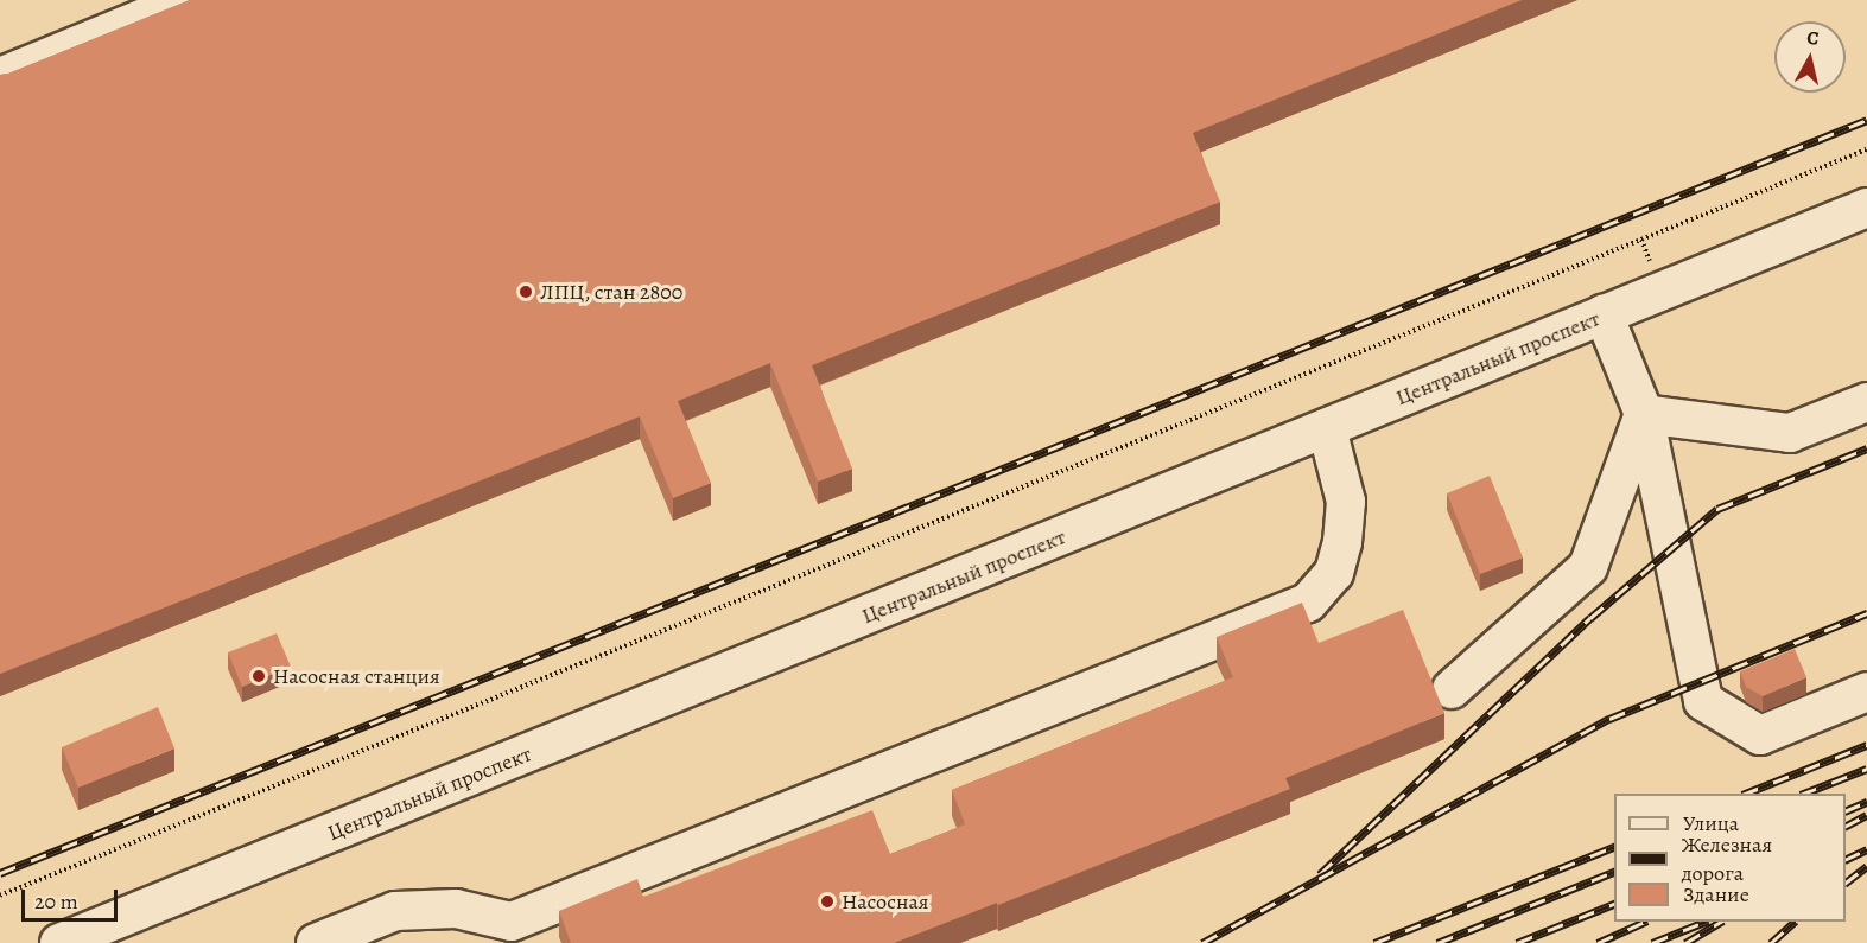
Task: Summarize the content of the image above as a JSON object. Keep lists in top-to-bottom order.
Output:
{
  "streets": {
    "street": ["Центральный проспект"]
  },
  "places": ["ЛПЦ, стан 2800", "Насосная станция", "Насосная"],
  "legend": ["Улица", "Железная дорога", "Здание"],
  "scale_bar": "20 m",
  "north": "top"
}
